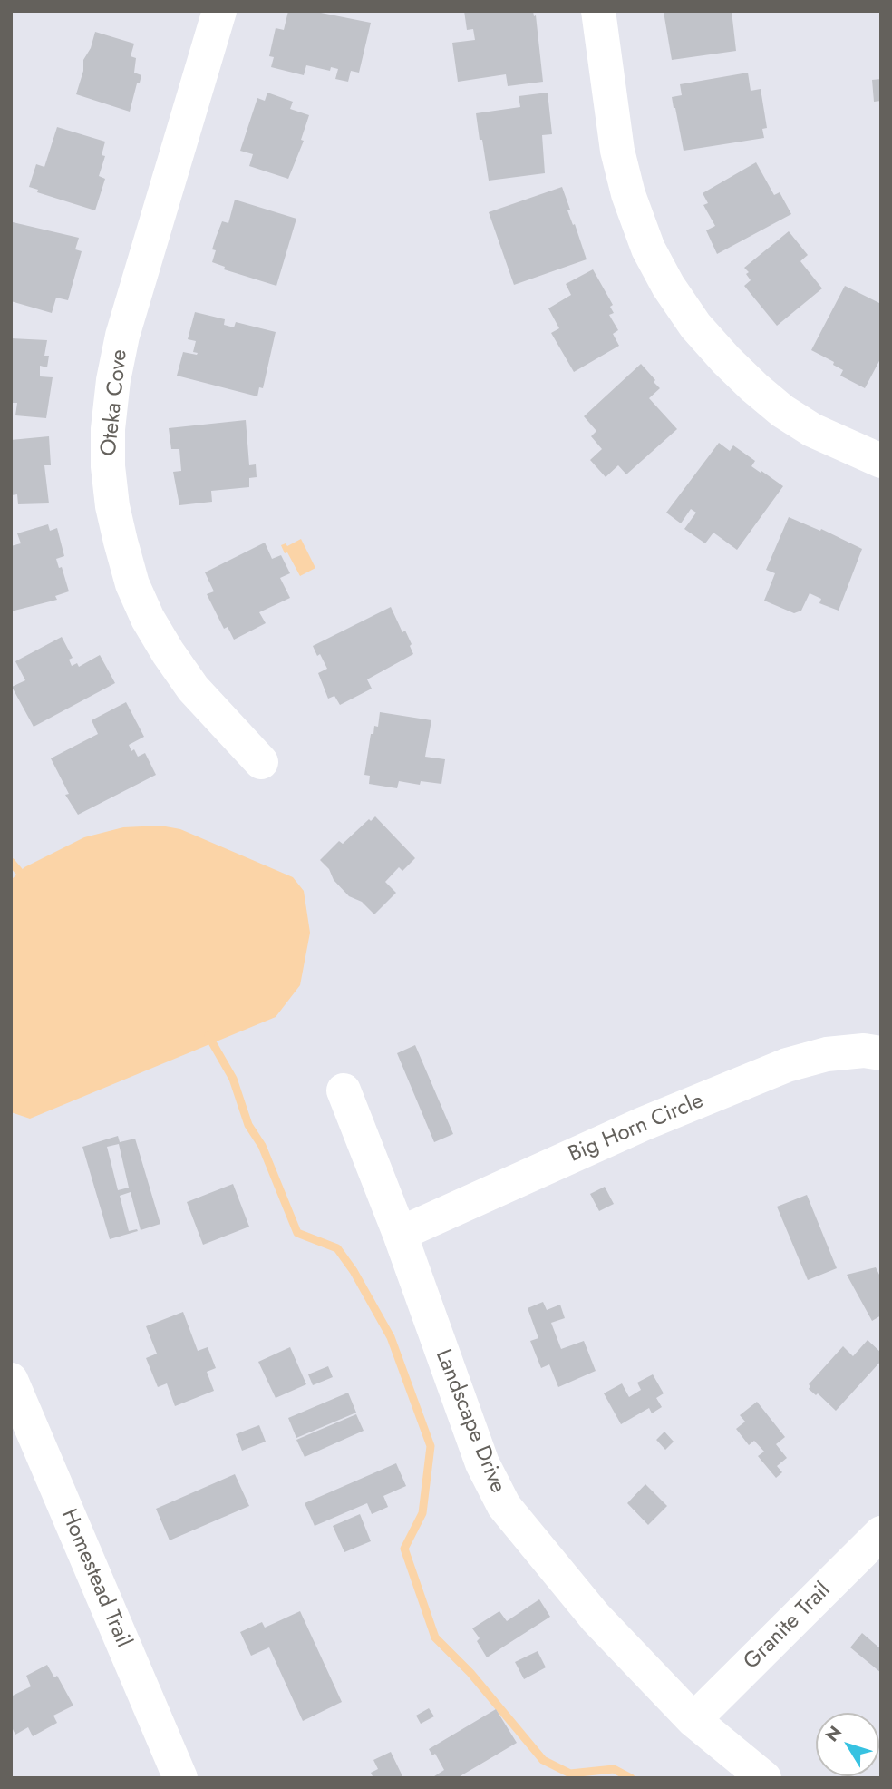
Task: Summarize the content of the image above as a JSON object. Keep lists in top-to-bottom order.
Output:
{
  "streets": {
    "street": [
      "Oteka Cove",
      "Big Horn Circle",
      "Landscape Drive",
      "Homestead Trail",
      "Granite Trail"
    ]
  },
  "crossings": [
    ["Big Horn Circle", "Landscape Drive"],
    ["Landscape Drive", "Granite Trail"]
  ],
  "north": "top left"
}
